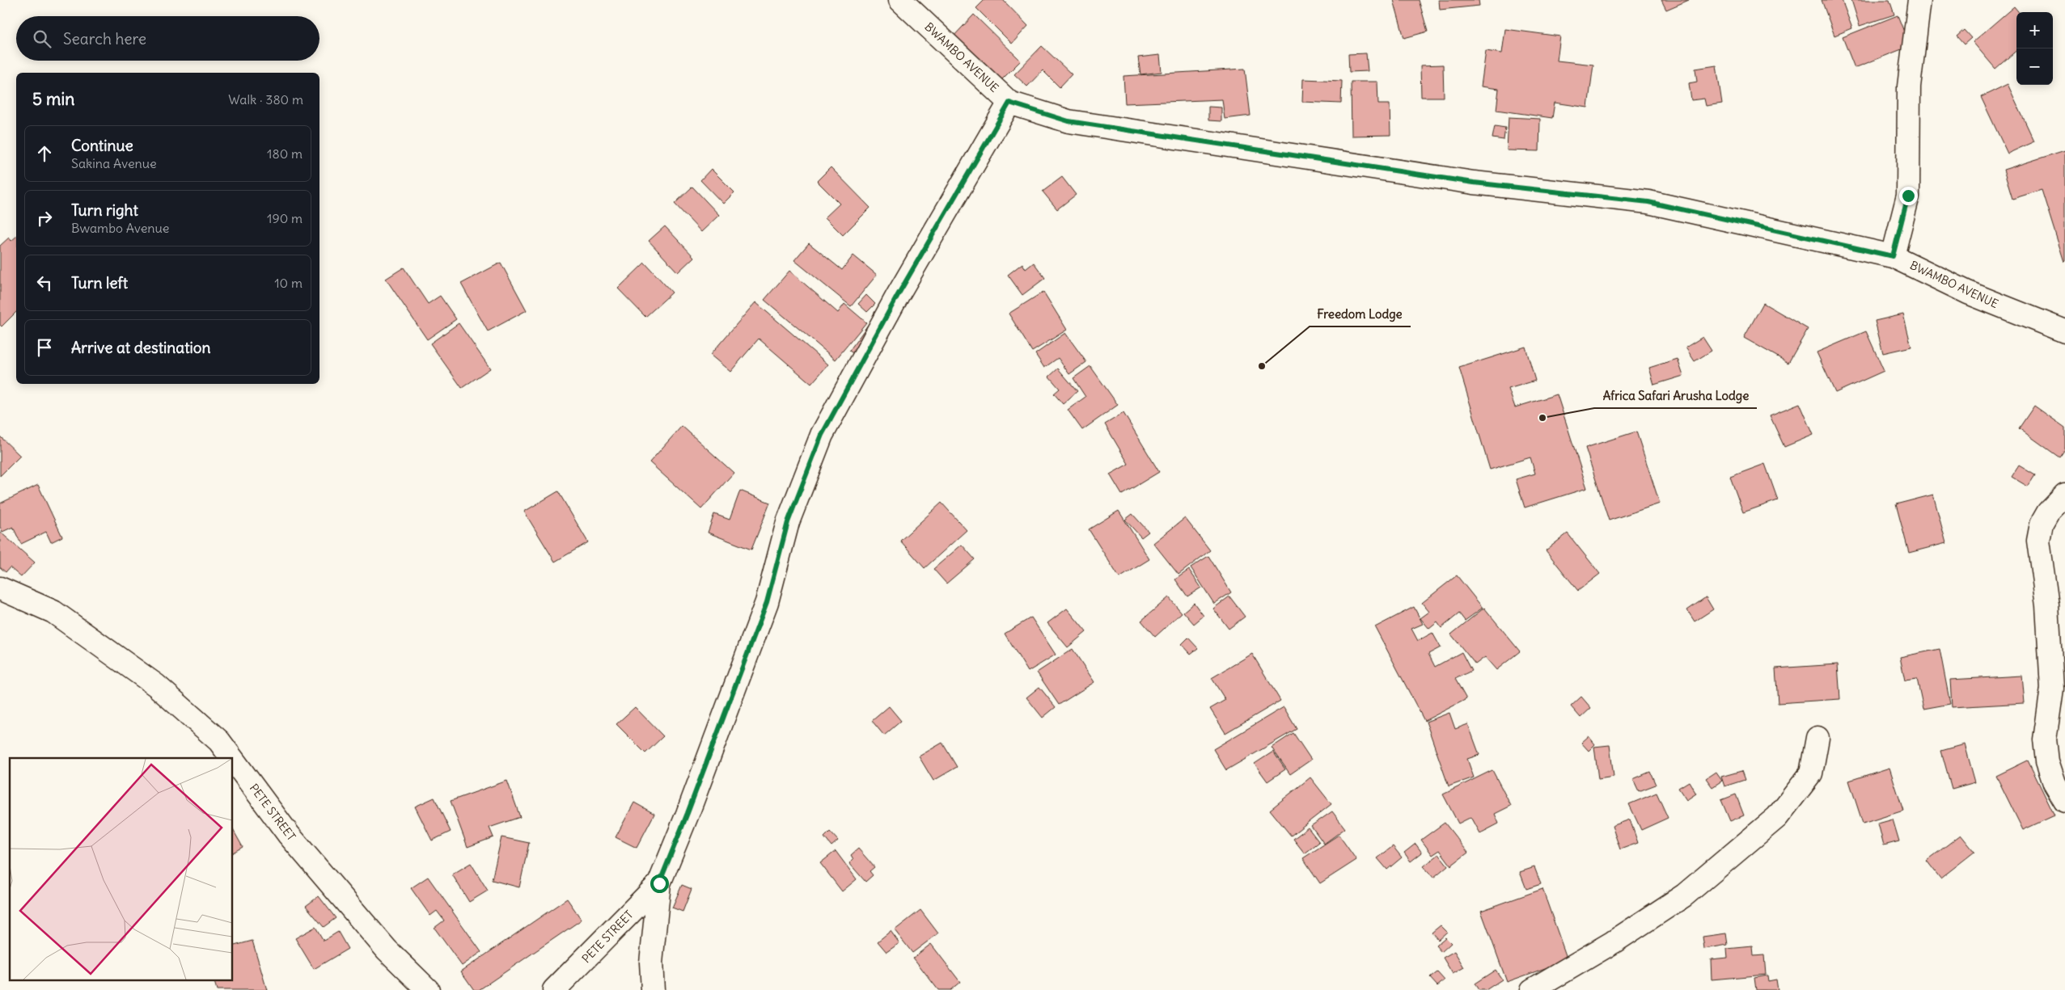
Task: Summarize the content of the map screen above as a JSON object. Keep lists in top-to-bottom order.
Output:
{
  "streets": {
    "street": ["BWAMBO AVENUE", "PETE STREET"]
  },
  "places": ["Freedom Lodge", "Africa Safari Arusha Lodge"],
  "page": {
    "map_buttons": ["+", "−"],
    "search": "Search here",
    "heading": ["5 min", "Walk · 380 m"],
    "list": [
      ["Continue", "Sakina Avenue", "180 m"],
      ["Turn right", "Bwambo Avenue", "190 m"],
      ["Turn left", "10 m"],
      "Arrive at destination"
    ]
  }
}
